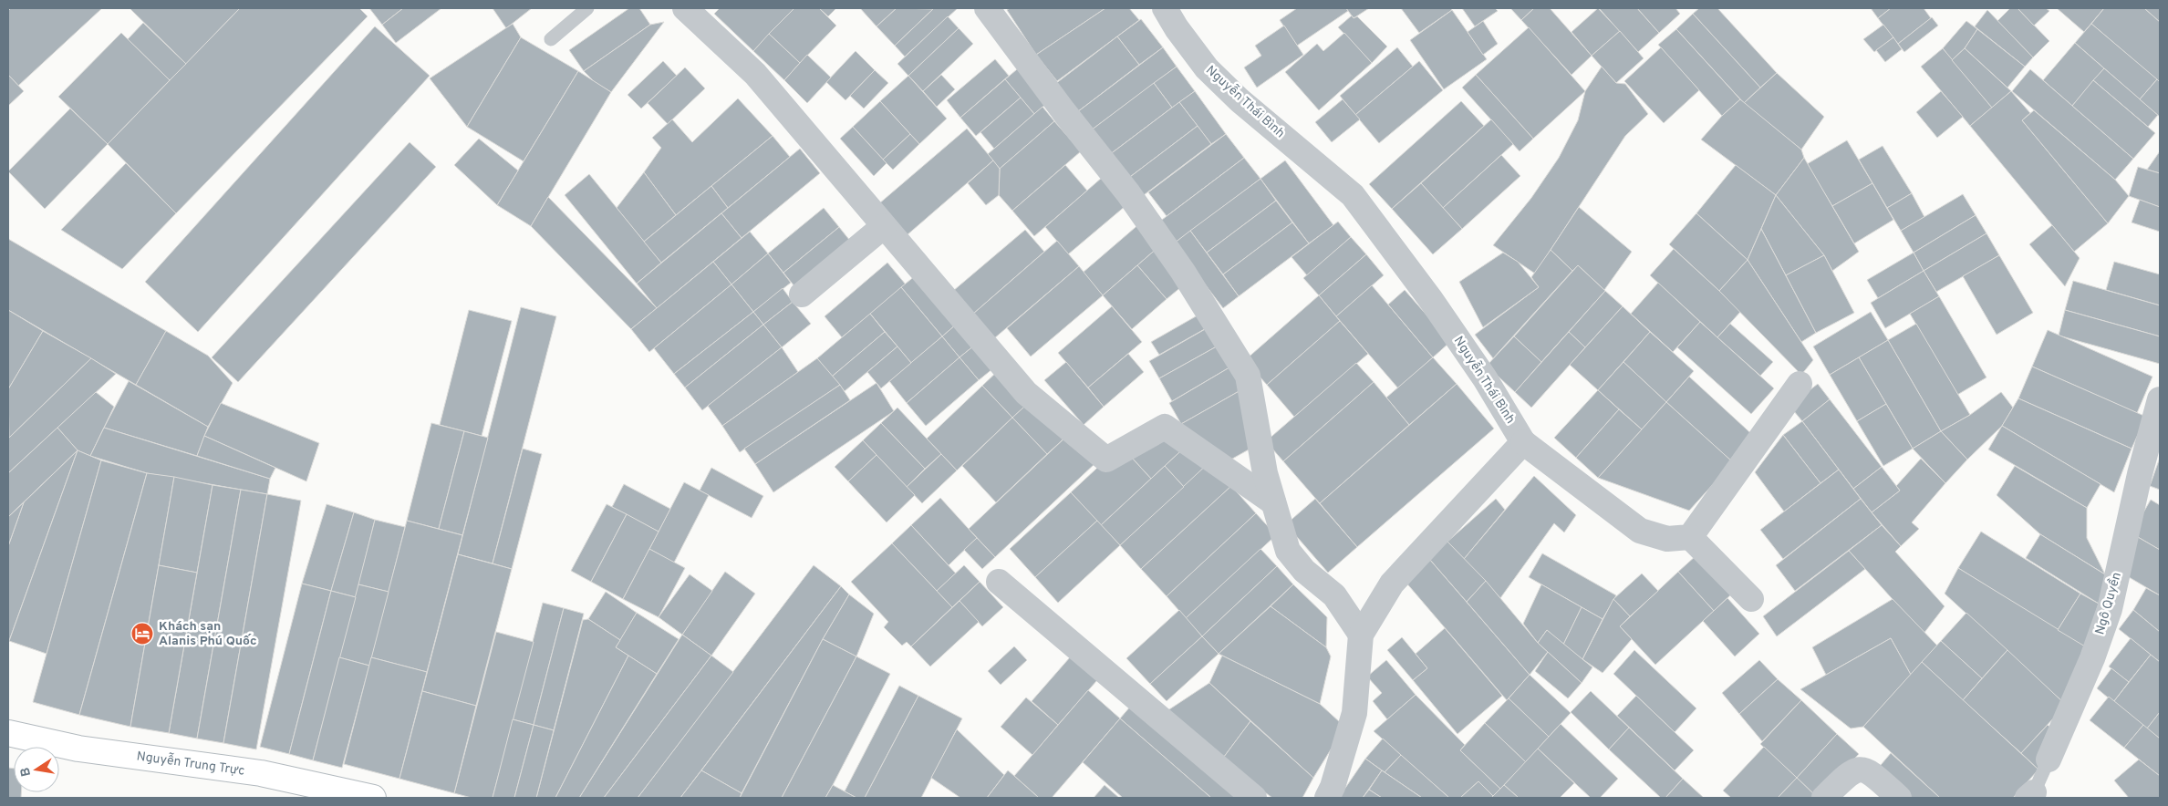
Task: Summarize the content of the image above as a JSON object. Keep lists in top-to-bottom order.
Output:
{
  "streets": {
    "main road": ["Nguyễn Trung Trực"],
    "street": ["Nguyễn Thái Bình", "Ngô Quyền"]
  },
  "places": {
    "hotel": ["Khách sạn Alanis Phú Quốc"]
  },
  "north": "left"
}
